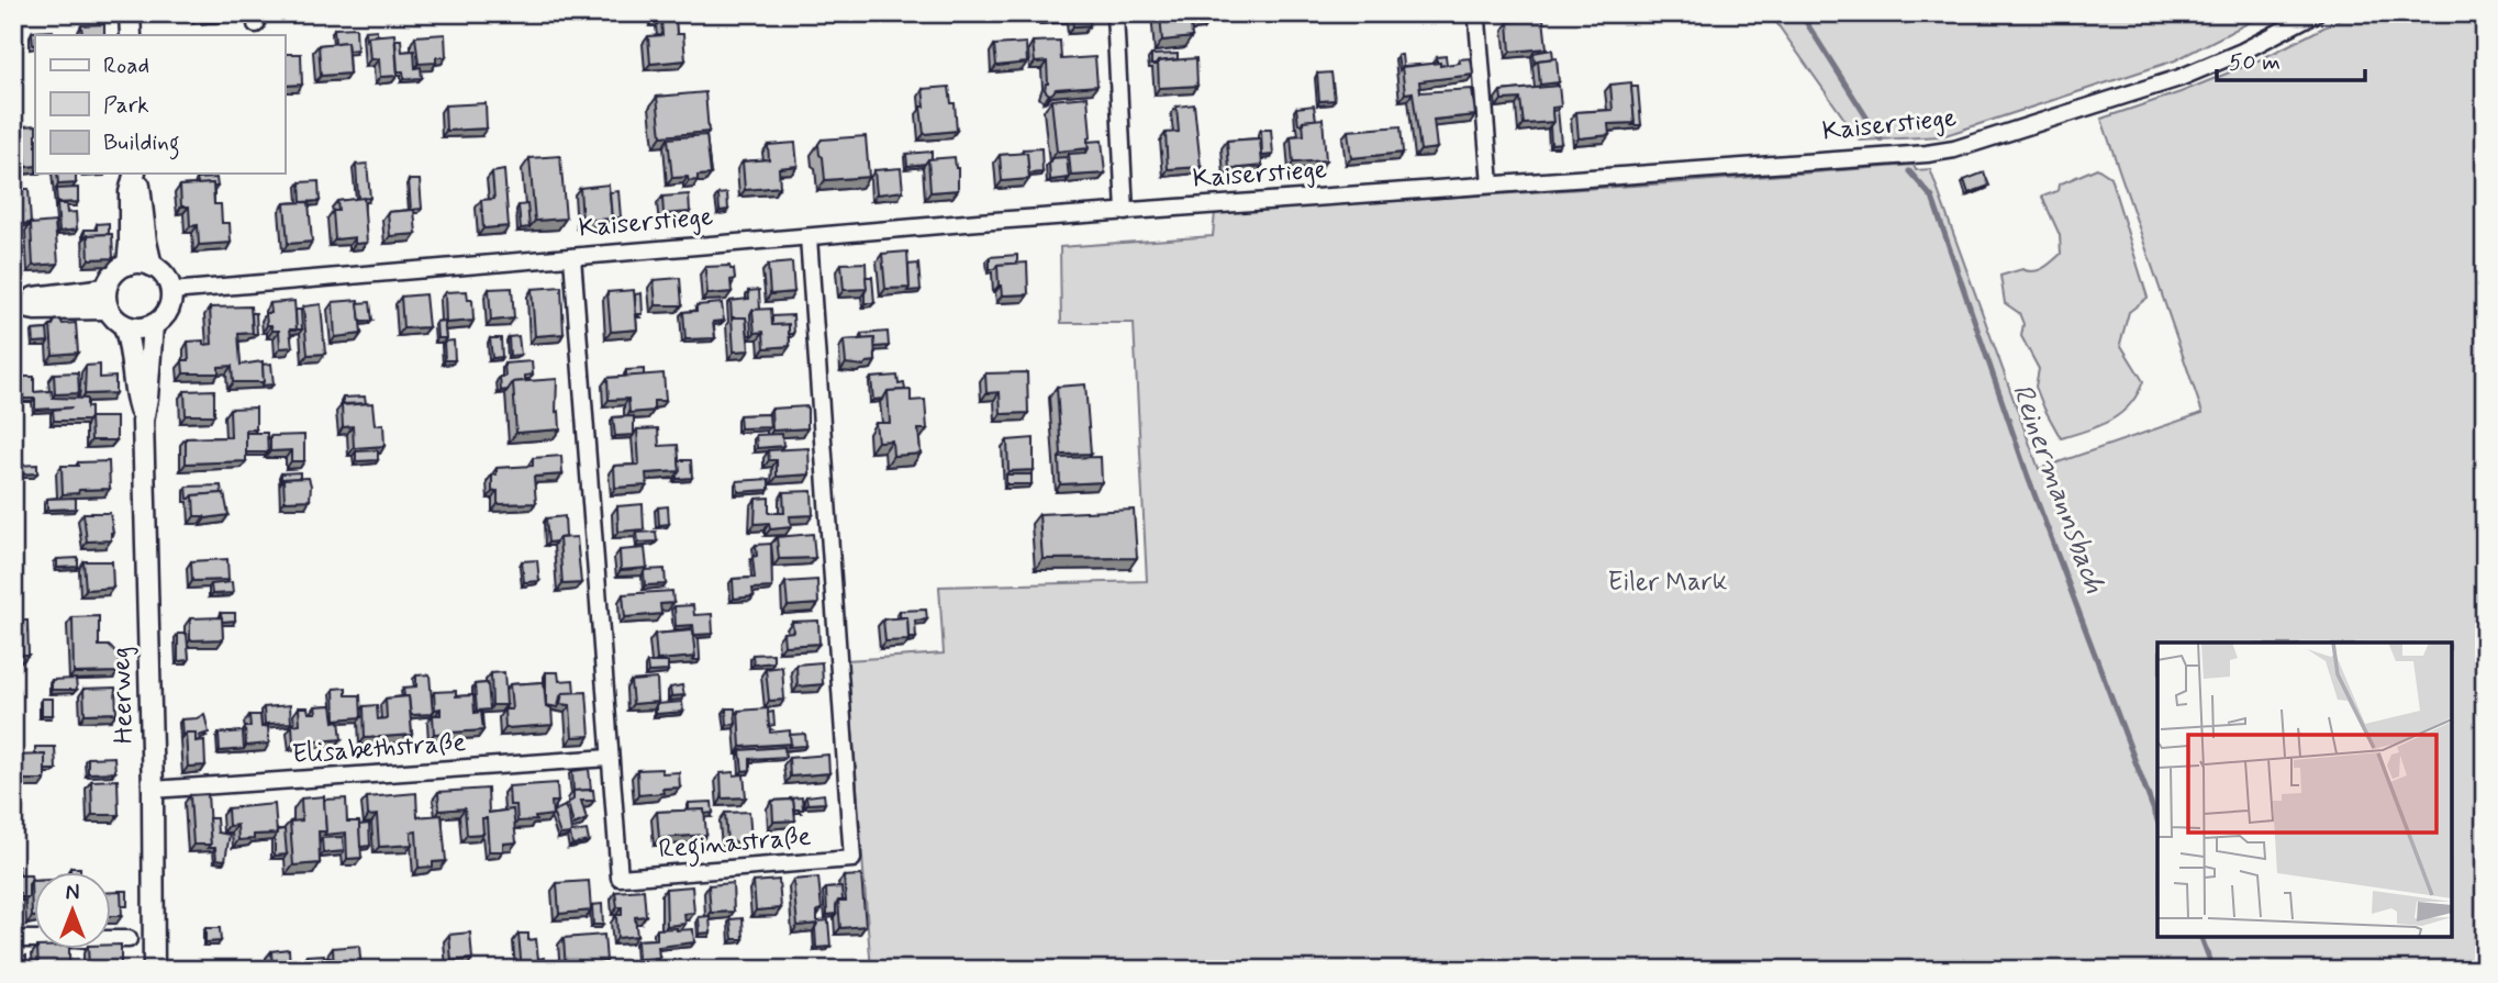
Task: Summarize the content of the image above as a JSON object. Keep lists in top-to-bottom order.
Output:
{
  "streets": {
    "street": [
      "Kaiserstiege",
      "Heerweg",
      "Elisabethstraße",
      "Reginastraße"
    ]
  },
  "crossings": [
    ["Kaiserstiege", "Heerweg"],
    ["Kaiserstiege", "Reginastraße"],
    ["Heerweg", "Elisabethstraße"],
    ["Elisabethstraße", "Reginastraße"]
  ],
  "water": ["Reinermannsbach"],
  "parks": ["Eiler Mark"],
  "legend": ["Road", "Park", "Building"],
  "scale_bar": "50 m",
  "north": "top"
}
